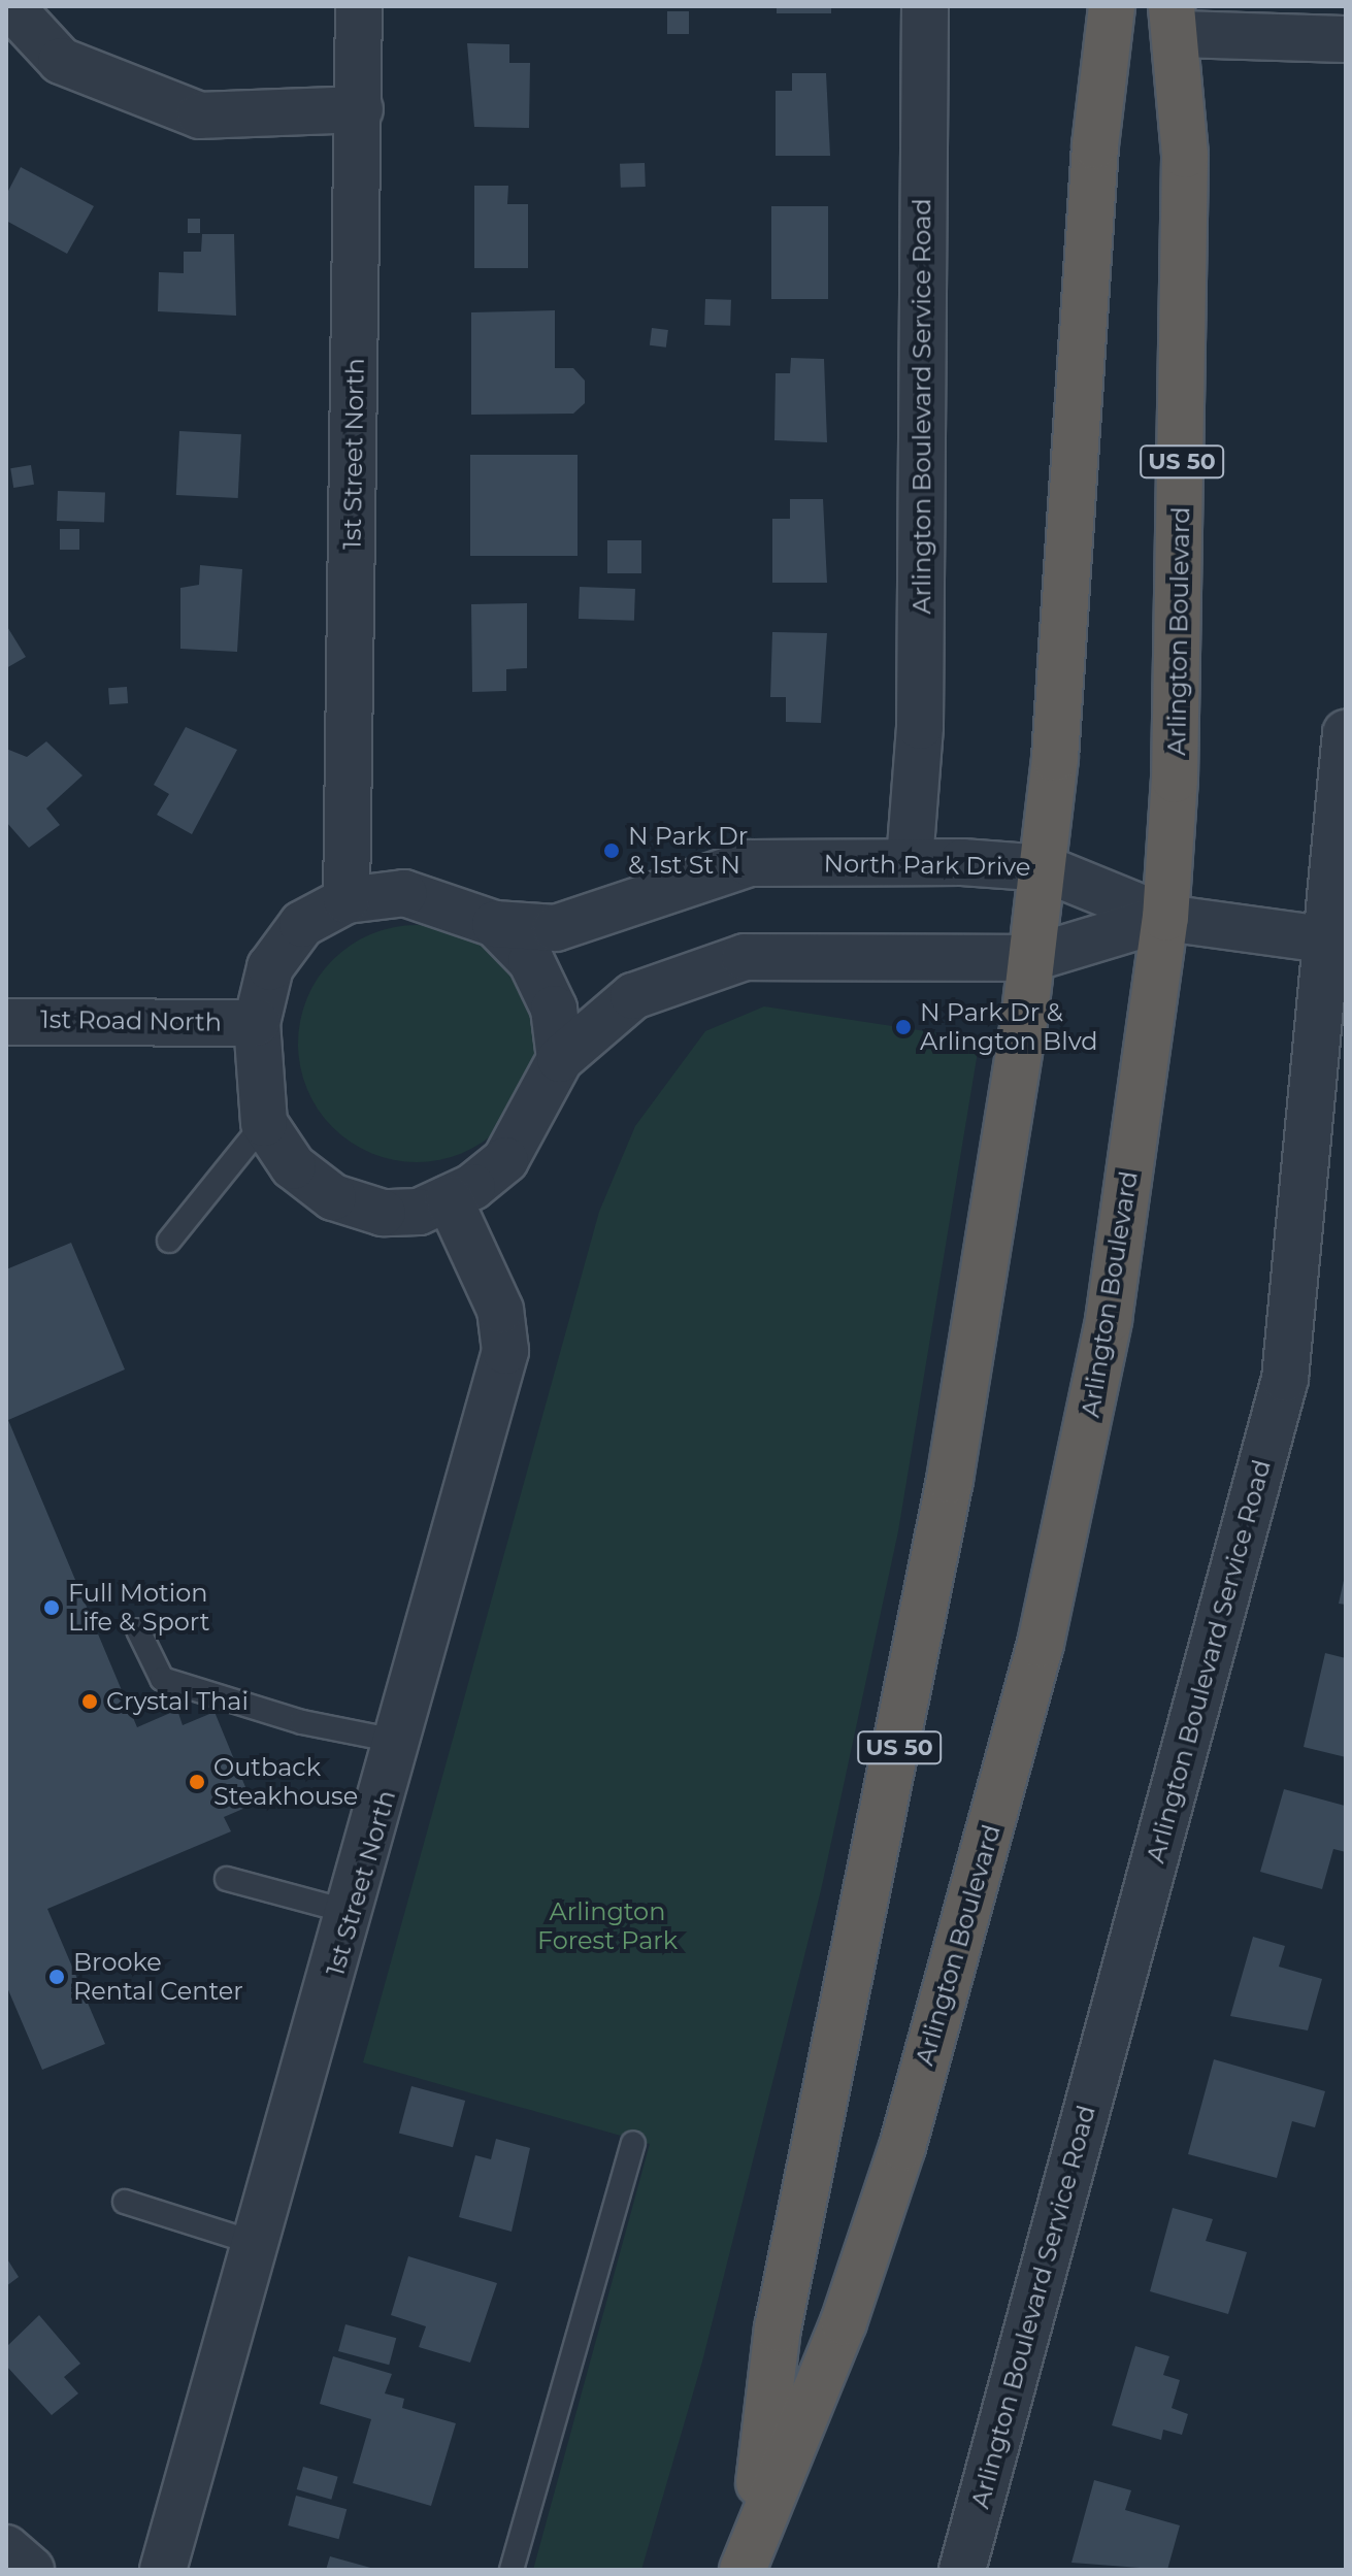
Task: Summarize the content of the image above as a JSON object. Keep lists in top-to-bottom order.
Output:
{
  "streets": {
    "highway": ["US 50", "Arlington Boulevard"],
    "street": [
      "Arlington Boulevard Service Road",
      "1st Street North",
      "North Park Drive",
      "1st Road North"
    ]
  },
  "crossings": [
    ["Arlington Boulevard Service Road", "North Park Drive"],
    ["Arlington Boulevard", "North Park Drive"]
  ],
  "parks": ["Arlington Forest Park"],
  "places": [
    "N Park Dr & 1st St N",
    "N Park Dr & Arlington Blvd",
    "Full Motion Life & Sport",
    "Crystal Thai",
    "Outback Steakhouse",
    "Brooke Rental Center"
  ]
}
